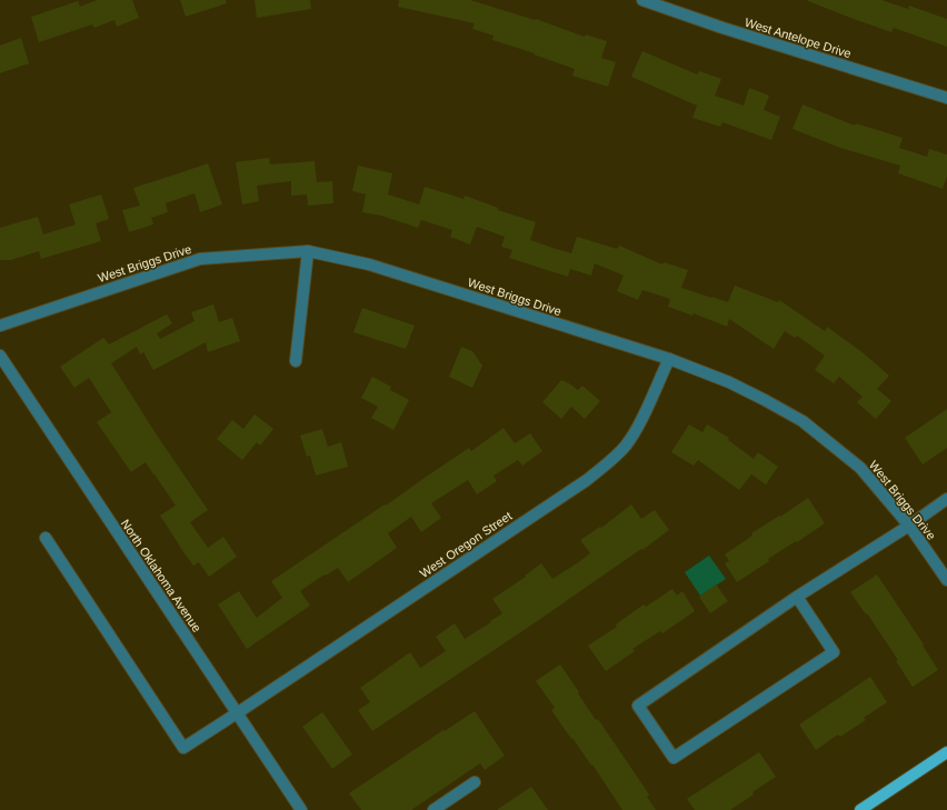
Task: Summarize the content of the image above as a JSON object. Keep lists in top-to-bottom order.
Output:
{
  "streets": {
    "street": [
      "West Antelope Drive",
      "West Briggs Drive",
      "West Oregon Street",
      "North Oklahoma Avenue"
    ]
  },
  "crossings": [
    ["West Briggs Drive", "West Oregon Street"],
    ["West Oregon Street", "North Oklahoma Avenue"]
  ]
}
